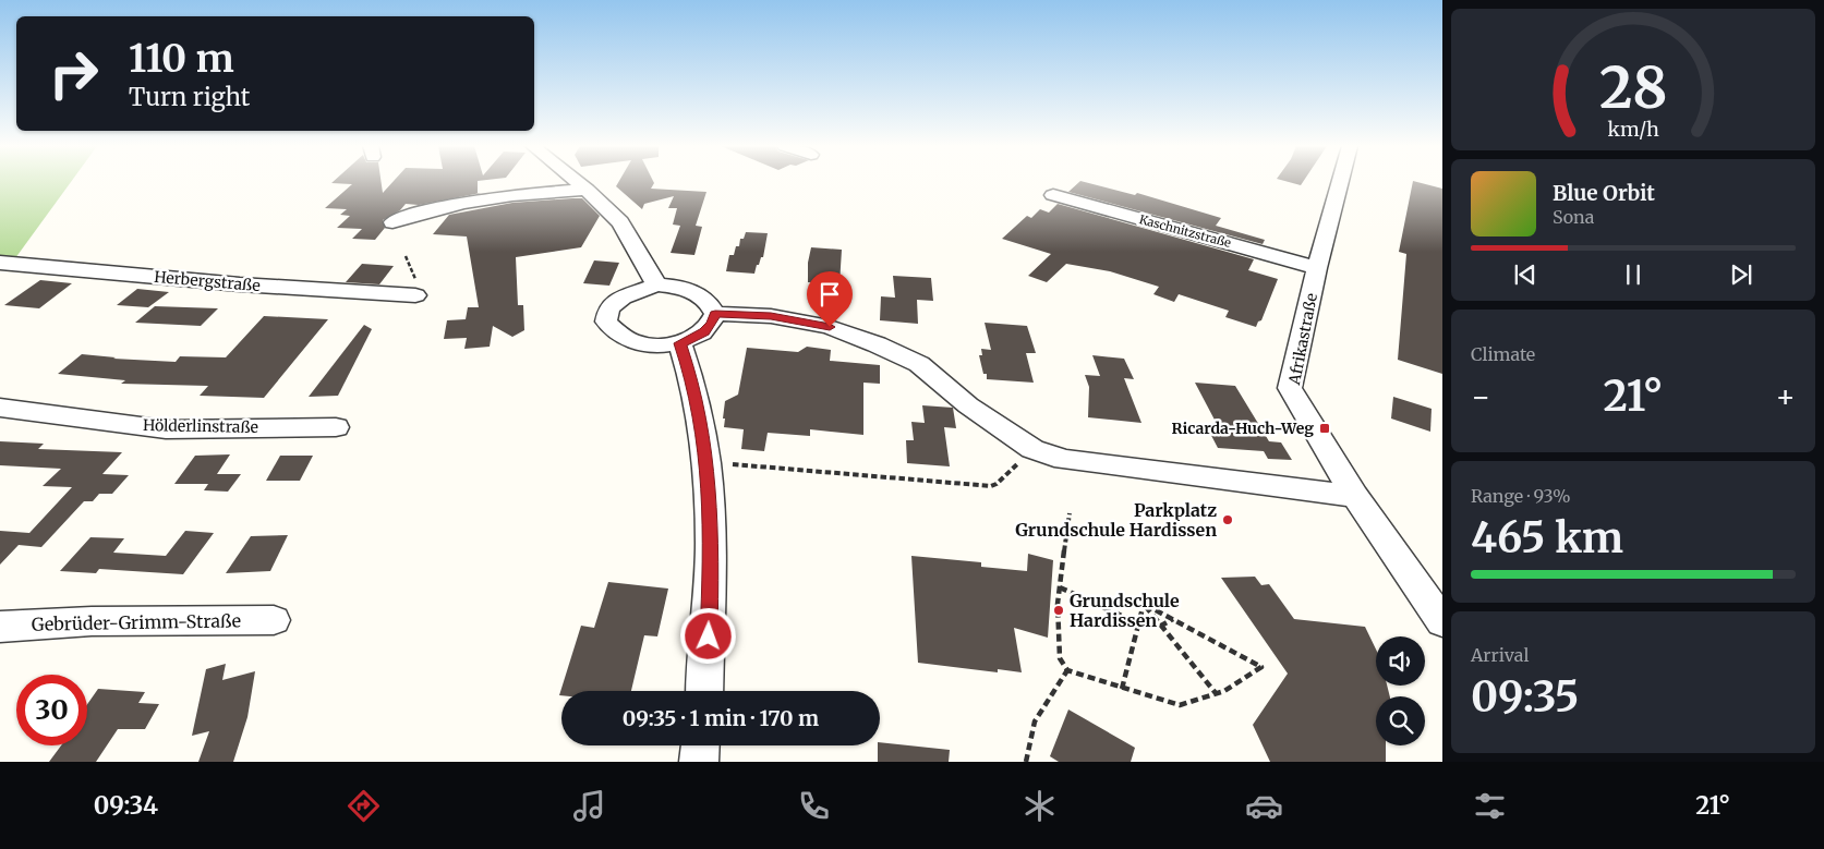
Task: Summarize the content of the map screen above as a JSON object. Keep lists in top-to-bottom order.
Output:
{
  "streets": {
    "street": [
      "Kaschnitzstraße",
      "Herbergstraße",
      "Afrikastraße",
      "Hölderlinstraße",
      "Gebrüder-Grimm-Straße"
    ]
  },
  "crossings": [
    ["Kaschnitzstraße", "Afrikastraße"]
  ],
  "places": {
    "transit": ["Ricarda-Huch-Weg"],
    "other": ["Parkplatz Grundschule Hardissen", "Grundschule Hardissen"]
  },
  "page": {
    "turn": ["110 m", "Turn right"],
    "song": ["Blue Orbit", "Sona"],
    "tile": [
      "Climate",
      ["Range · 93%", "465 km"],
      ["Arrival", "09:35"]
    ],
    "heat": ["−", "21°", "+"],
    "limit": "30",
    "trip": "09:35 · 1 min · 170 m",
    "tabs": ["09:34", "21°"],
    "gauge": ["28", "km/h"]
  }
}
